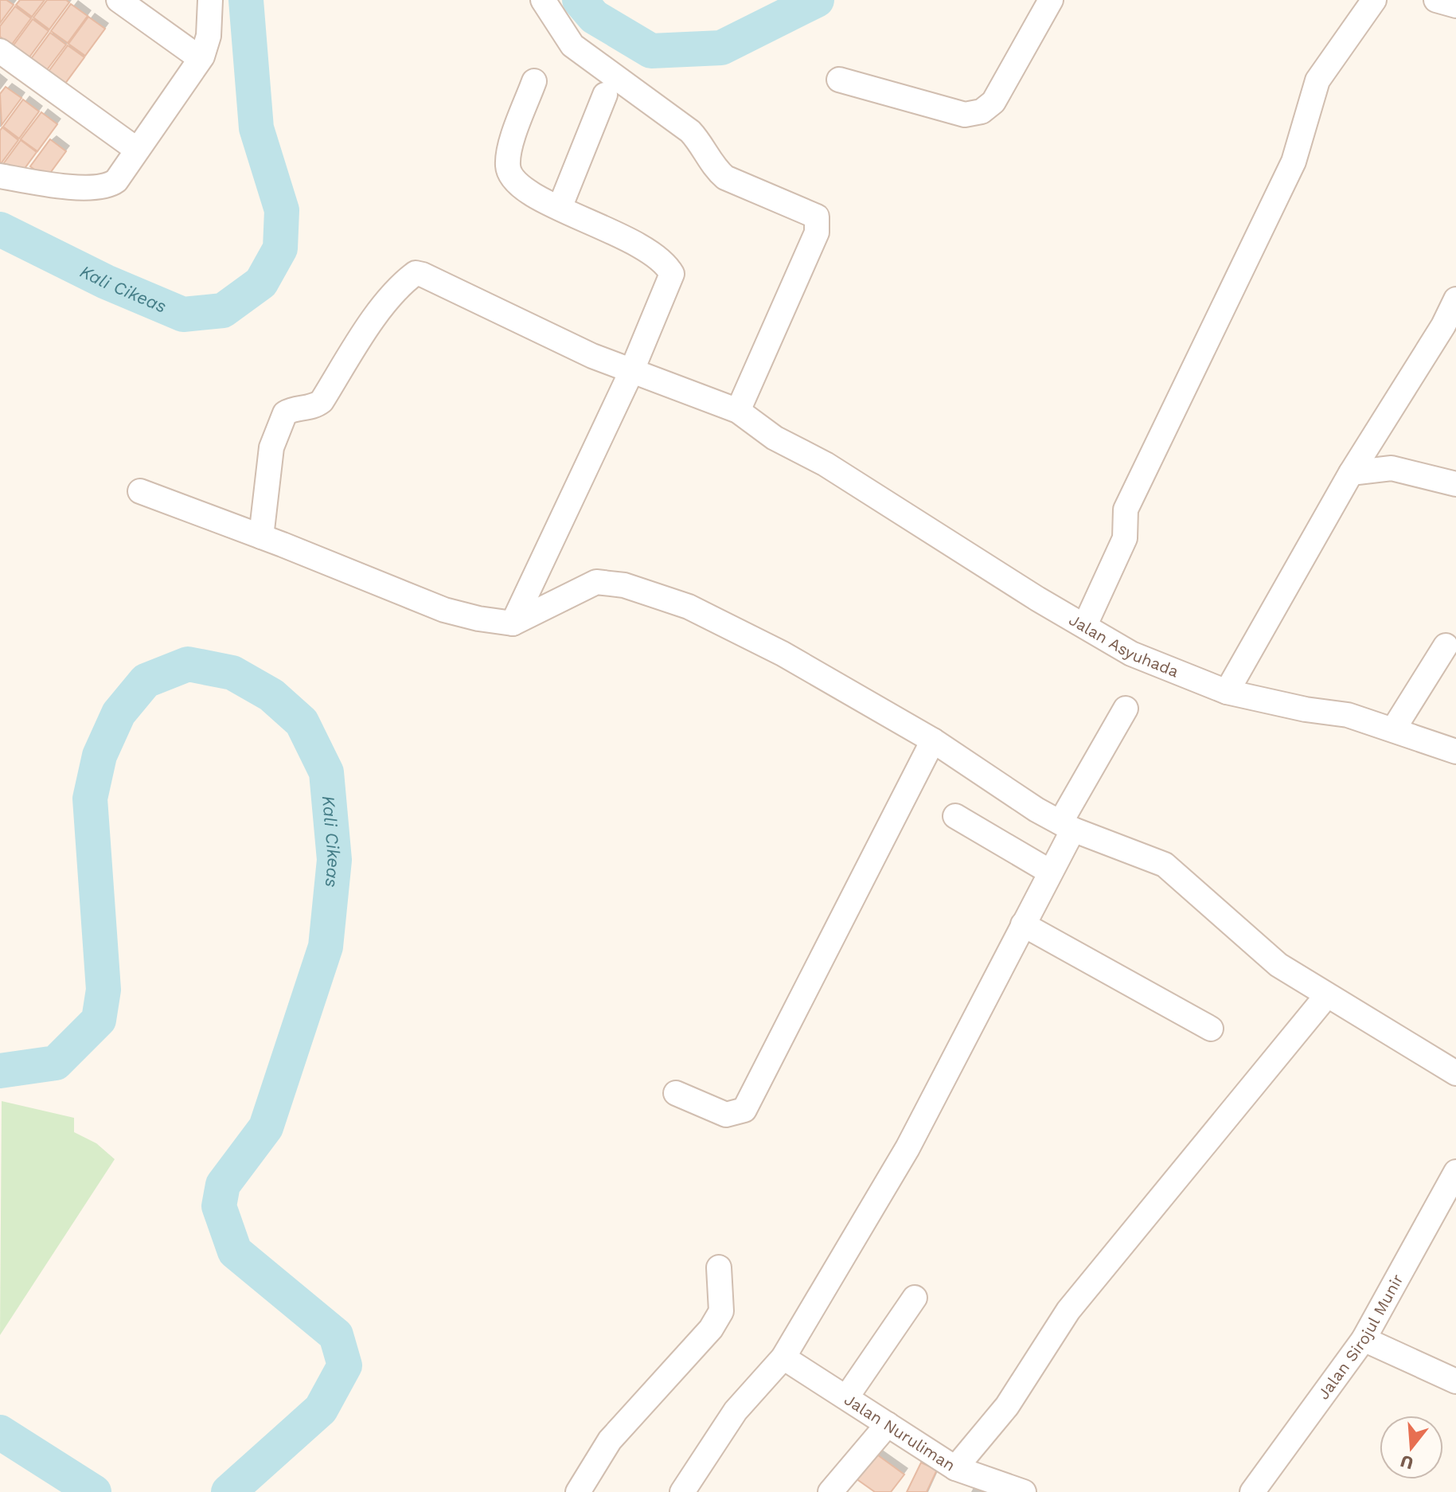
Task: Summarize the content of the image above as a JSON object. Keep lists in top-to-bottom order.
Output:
{
  "streets": {
    "street": ["Jalan Asyuhada", "Jalan Sirojul Munir", "Jalan Nuruliman"]
  },
  "water": ["Kali Cikeas"],
  "north": "bottom"
}
